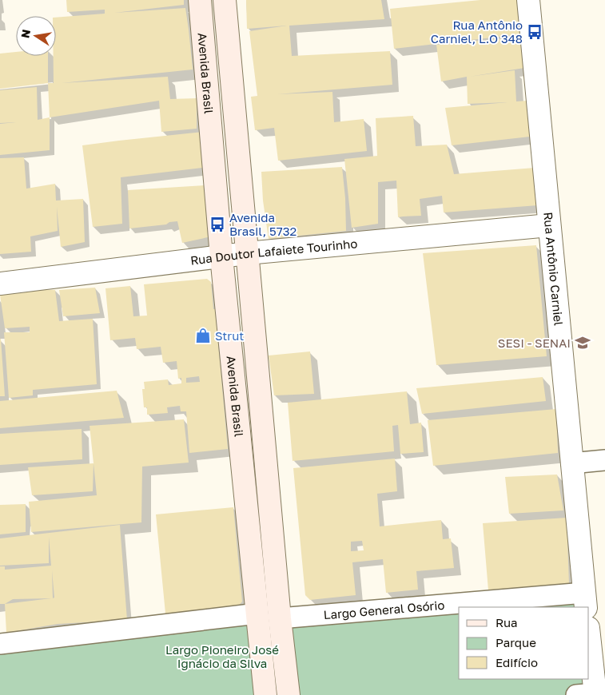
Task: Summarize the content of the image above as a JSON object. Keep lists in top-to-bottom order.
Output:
{
  "streets": {
    "main road": ["Avenida Brasil"],
    "street": ["Rua Doutor Lafaiete Tourinho", "Rua Antônio Carniel", "Largo General Osório"]
  },
  "crossings": [
    ["Avenida Brasil", "Rua Doutor Lafaiete Tourinho"],
    ["Avenida Brasil", "Largo General Osório"],
    ["Rua Doutor Lafaiete Tourinho", "Rua Antônio Carniel"],
    ["Rua Antônio Carniel", "Largo General Osório"]
  ],
  "parks": ["Largo Pioneiro José Ignácio da Silva"],
  "places": {
    "bus stop": ["Rua Antônio Carniel, L.O 348", "Avenida Brasil, 5732"],
    "shop": ["Strut"],
    "school or university": ["SESI - SENAI"]
  },
  "legend": ["Rua", "Parque", "Edifício"],
  "north": "left"
}
